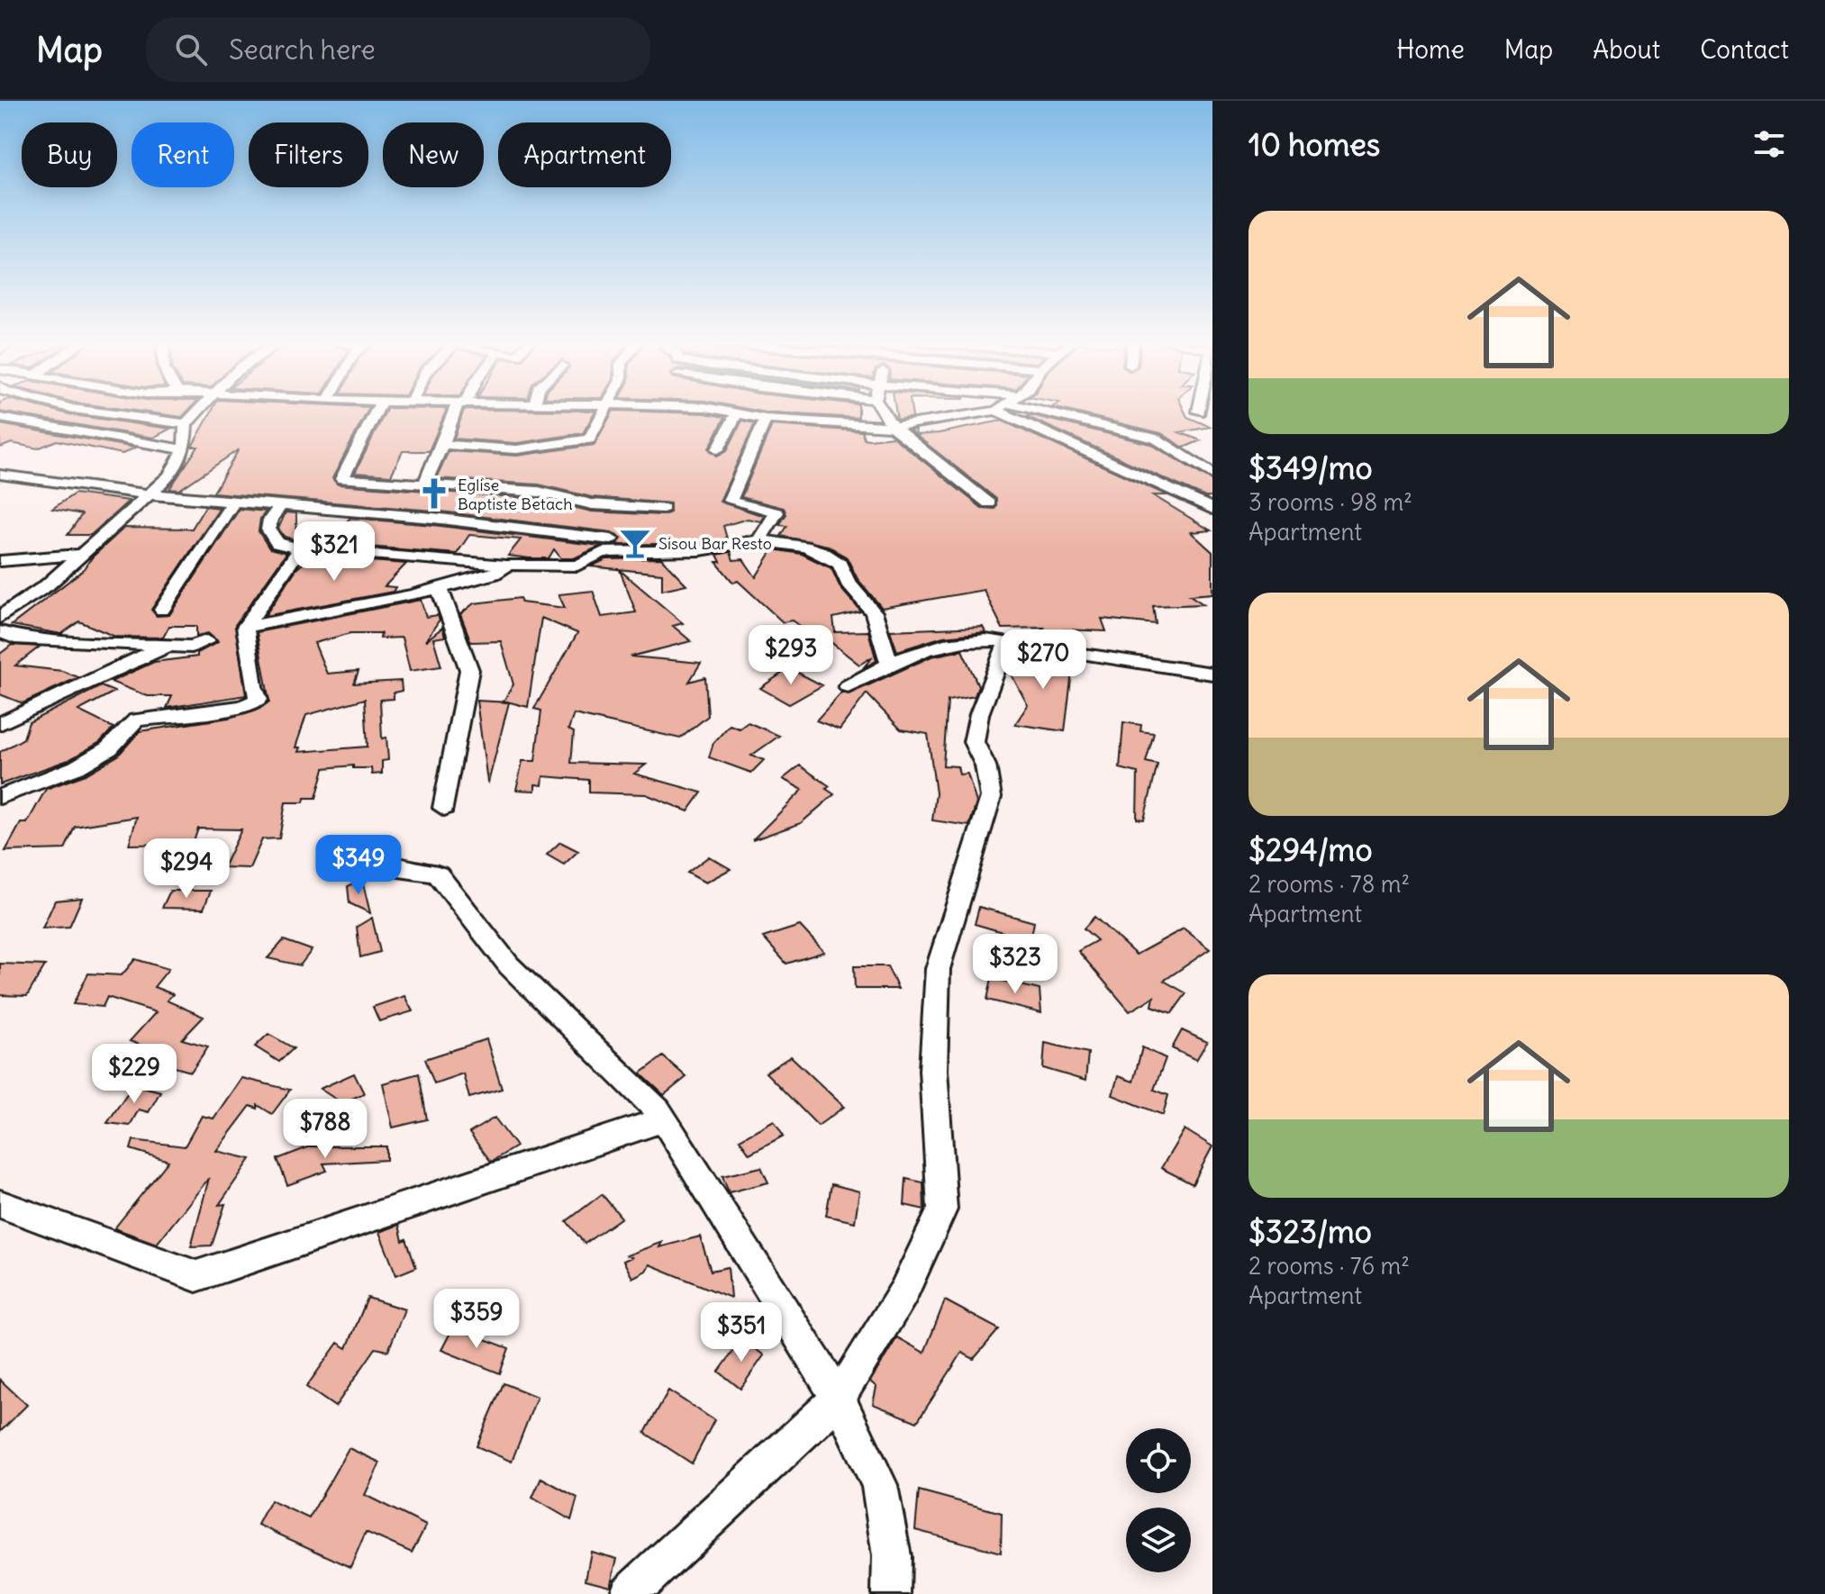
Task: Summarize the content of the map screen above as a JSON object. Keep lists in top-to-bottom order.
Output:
{
  "places": {
    "church": ["Eglise Baptiste Betach"],
    "bar": ["Sisou Bar Resto"]
  },
  "page": {
    "header": "Map",
    "search": "Search here",
    "nav": [
      "Home",
      "Map",
      "About",
      "Contact"
    ],
    "heading": "10 homes",
    "chip": [
      "Buy",
      "Rent",
      "Filters",
      "New",
      "Apartment"
    ],
    "list": [
      {
        "name": "$349/mo",
        "note": "3 rooms · 98 m² · Apartment"
      },
      {
        "name": "$294/mo",
        "note": "2 rooms · 78 m² · Apartment"
      },
      {
        "name": "$323/mo",
        "note": "2 rooms · 76 m² · Apartment"
      }
    ],
    "price": [
      "$321",
      "$293",
      "$270",
      "$349",
      "$294",
      "$323",
      "$229",
      "$788",
      "$359",
      "$351"
    ]
  }
}
